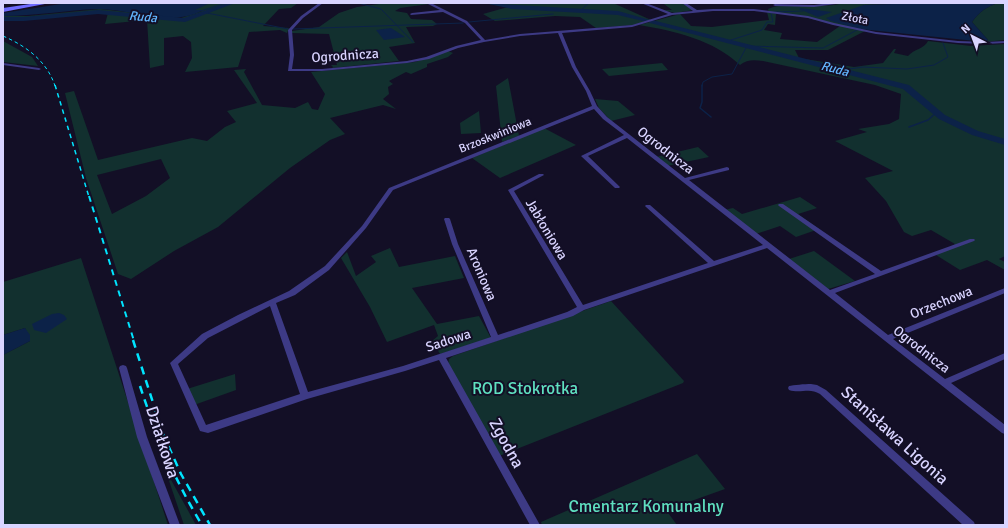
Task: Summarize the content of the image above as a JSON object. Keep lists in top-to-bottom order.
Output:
{
  "streets": {
    "street": [
      "Złota",
      "Ogrodnicza",
      "Brzoskwiniowa",
      "Jabłoniowa",
      "Aroniowa",
      "Orzechowa",
      "Sadowa",
      "Stanisława Ligonia",
      "Działkowa",
      "Zgodna"
    ]
  },
  "crossings": [
    ["Złota", "Ogrodnicza"],
    ["Ogrodnicza", "Brzoskwiniowa"],
    ["Ogrodnicza", "Orzechowa"],
    ["Ogrodnicza", "Sadowa"],
    ["Brzoskwiniowa", "Sadowa"],
    ["Jabłoniowa", "Sadowa"],
    ["Aroniowa", "Sadowa"],
    ["Sadowa", "Zgodna"]
  ],
  "water": ["Ruda"],
  "parks": ["ROD Stokrotka", "Cmentarz Komunalny"],
  "north": "top left"
}
